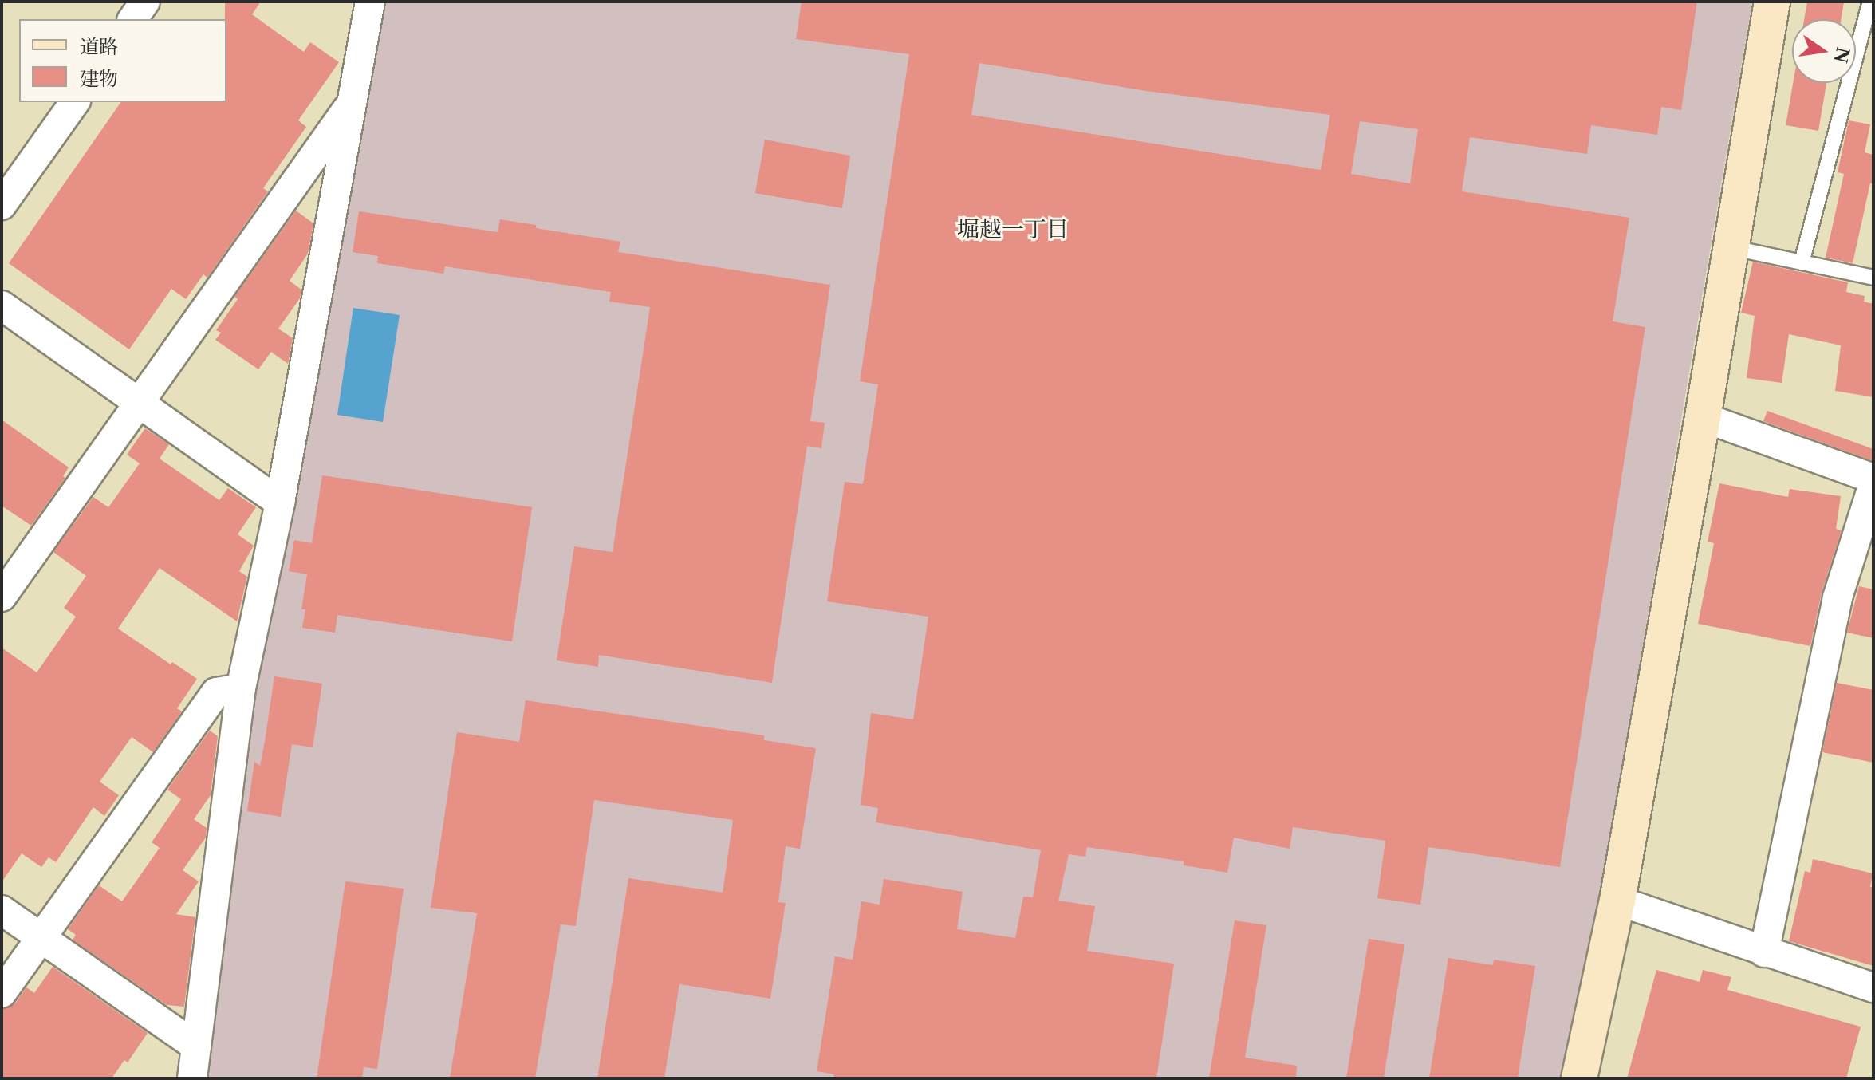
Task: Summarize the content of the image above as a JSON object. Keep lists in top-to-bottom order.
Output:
{
  "districts": ["堀越一丁目"],
  "legend": ["道路", "建物"],
  "north": "right"
}
